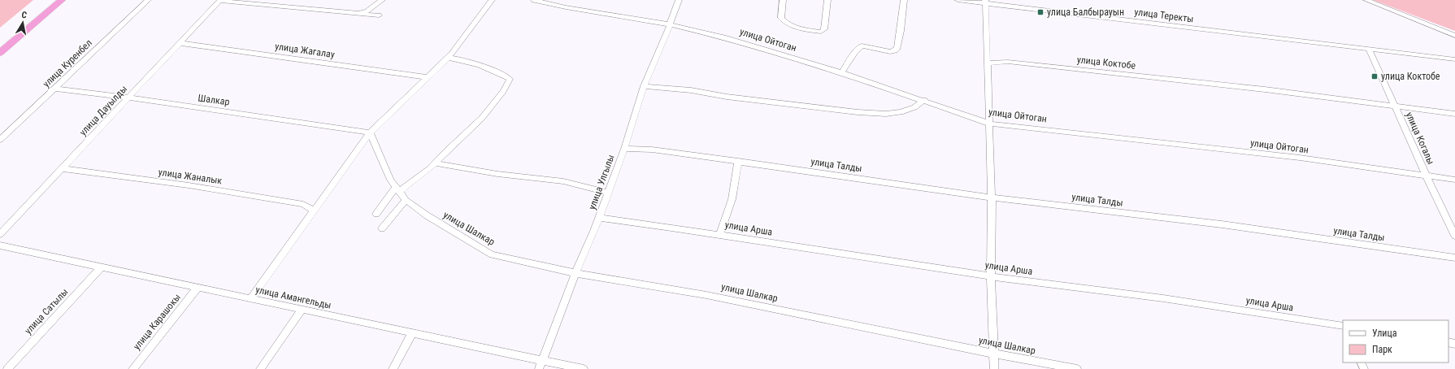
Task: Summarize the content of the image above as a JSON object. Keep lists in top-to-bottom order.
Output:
{
  "streets": {
    "street": [
      "улица Теректы",
      "улица Ойтоган",
      "улица Жагалау",
      "улица Коктобе",
      "улица Куренбел",
      "Шалкар",
      "улица Дауылды",
      "улица Когалы",
      "улица Талды",
      "улица Жаналык",
      "улица Улгылы",
      "улица Шалкар",
      "улица Арша",
      "улица Амангельды",
      "улица Сатылы",
      "улица Карашокы"
    ]
  },
  "crossings": [
    ["улица Теректы", "улица Когалы"],
    ["улица Ойтоган", "улица Когалы"],
    ["улица Ойтоган", "улица Улгылы"],
    ["улица Жагалау", "улица Дауылды"],
    ["улица Коктобе", "улица Когалы"],
    ["улица Куренбел", "Шалкар"],
    ["Шалкар", "улица Дауылды"],
    ["Шалкар", "улица Шалкар"],
    ["улица Дауылды", "улица Жаналык"],
    ["улица Талды", "улица Улгылы"],
    ["улица Улгылы", "улица Шалкар"],
    ["улица Улгылы", "улица Арша"],
    ["улица Улгылы", "улица Амангельды"],
    ["улица Амангельды", "улица Сатылы"],
    ["улица Амангельды", "улица Карашокы"]
  ],
  "places": {
    "transit": ["улица Балбырауын", "улица Коктобе"]
  },
  "legend": ["Улица", "Парк"],
  "north": "top"
}
